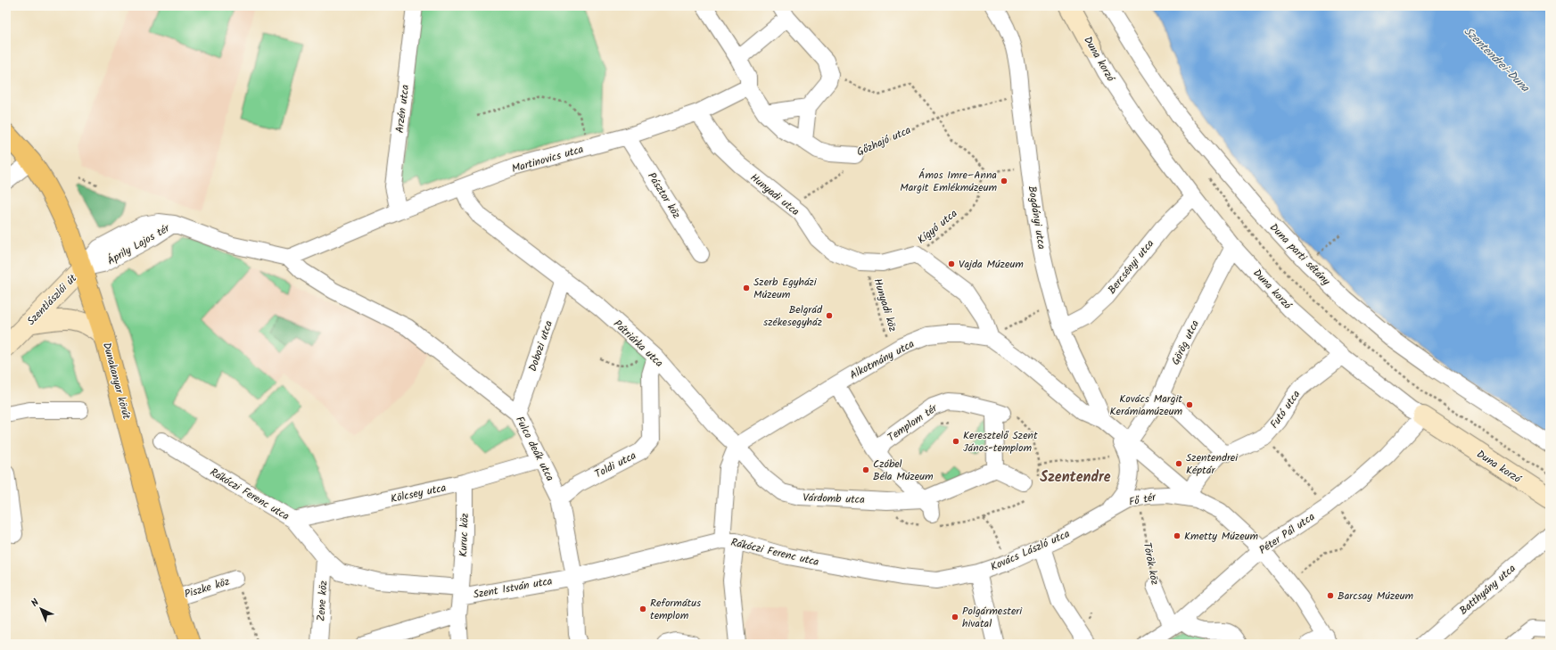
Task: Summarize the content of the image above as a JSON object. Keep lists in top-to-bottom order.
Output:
{
  "streets": {
    "main road": ["Dunakanyar körút"],
    "street": [
      "Duna korzó",
      "Arzén utca",
      "Gőzhajó utca",
      "Martinovics utca",
      "Hunyadi utca",
      "Pásztor köz",
      "Bogdányi utca",
      "Áprily Lajos tér",
      "Duna parti sétány",
      "Bercsényi utca",
      "Szentlászlói út",
      "Görög utca",
      "Pátriárka utca",
      "Dobozi utca",
      "Alkotmány utca",
      "Futó utca",
      "Templom tér",
      "Fulco deák utca",
      "Toldi utca",
      "Kölcsey utca",
      "Rákóczi Ferenc utca",
      "Várdomb utca",
      "Fő tér",
      "Péter Pál utca",
      "Kuruc köz",
      "Kovács László utca",
      "Török köz",
      "Piszke köz",
      "Szent István utca",
      "Batthyány utca",
      "Zene köz"
    ],
    "path": ["Kígyó utca", "Hunyadi köz"]
  },
  "crossings": [
    ["Duna korzó", "Bercsényi utca"],
    ["Duna korzó", "Görög utca"],
    ["Duna korzó", "Futó utca"],
    ["Duna korzó", "Péter Pál utca"],
    ["Arzén utca", "Martinovics utca"],
    ["Gőzhajó utca", "Martinovics utca"],
    ["Gőzhajó utca", "Bogdányi utca"],
    ["Martinovics utca", "Hunyadi utca"],
    ["Martinovics utca", "Pásztor köz"],
    ["Martinovics utca", "Pátriárka utca"],
    ["Hunyadi utca", "Kígyó utca"],
    ["Hunyadi utca", "Hunyadi köz"],
    ["Bogdányi utca", "Bercsényi utca"],
    ["Bogdányi utca", "Alkotmány utca"],
    ["Bogdányi utca", "Fő tér"],
    ["Áprily Lajos tér", "Szentlászlói út"],
    ["Áprily Lajos tér", "Dunakanyar körút"],
    ["Áprily Lajos tér", "Fulco deák utca"],
    ["Szentlászlói út", "Dunakanyar körút"],
    ["Hunyadi köz", "Alkotmány utca"],
    ["Görög utca", "Fő tér"],
    ["Pátriárka utca", "Dobozi utca"],
    ["Pátriárka utca", "Alkotmány utca"],
    ["Pátriárka utca", "Toldi utca"],
    ["Pátriárka utca", "Várdomb utca"],
    ["Dobozi utca", "Fulco deák utca"],
    ["Alkotmány utca", "Várdomb utca"],
    ["Alkotmány utca", "Fő tér"],
    ["Dunakanyar körút", "Piszke köz"],
    ["Fulco deák utca", "Toldi utca"],
    ["Fulco deák utca", "Kölcsey utca"],
    ["Fulco deák utca", "Rákóczi Ferenc utca"],
    ["Fulco deák utca", "Szent István utca"],
    ["Kölcsey utca", "Rákóczi Ferenc utca"],
    ["Kölcsey utca", "Kuruc köz"],
    ["Rákóczi Ferenc utca", "Kuruc köz"],
    ["Rákóczi Ferenc utca", "Kovács László utca"],
    ["Rákóczi Ferenc utca", "Szent István utca"],
    ["Rákóczi Ferenc utca", "Zene köz"],
    ["Fő tér", "Kovács László utca"],
    ["Fő tér", "Török köz"],
    ["Péter Pál utca", "Török köz"],
    ["Kuruc köz", "Szent István utca"]
  ],
  "districts": ["Szentendre"],
  "water": ["Szentendrei-Duna"],
  "places": [
    "Ámos Imre–Anna Margit Emlékmúzeum",
    "Vajda Múzeum",
    "Szerb Egyházi Múzeum",
    "Belgrád székesegyház",
    "Kovács Margit Kerámiamúzeum",
    "Keresztelő Szent János-templom",
    "Szentendrei Képtár",
    "Czóbel Béla Múzeum",
    "Kmetty Múzeum",
    "Barcsay Múzeum",
    "Református templom",
    "Polgármesteri hivatal"
  ],
  "north": "top left"
}
